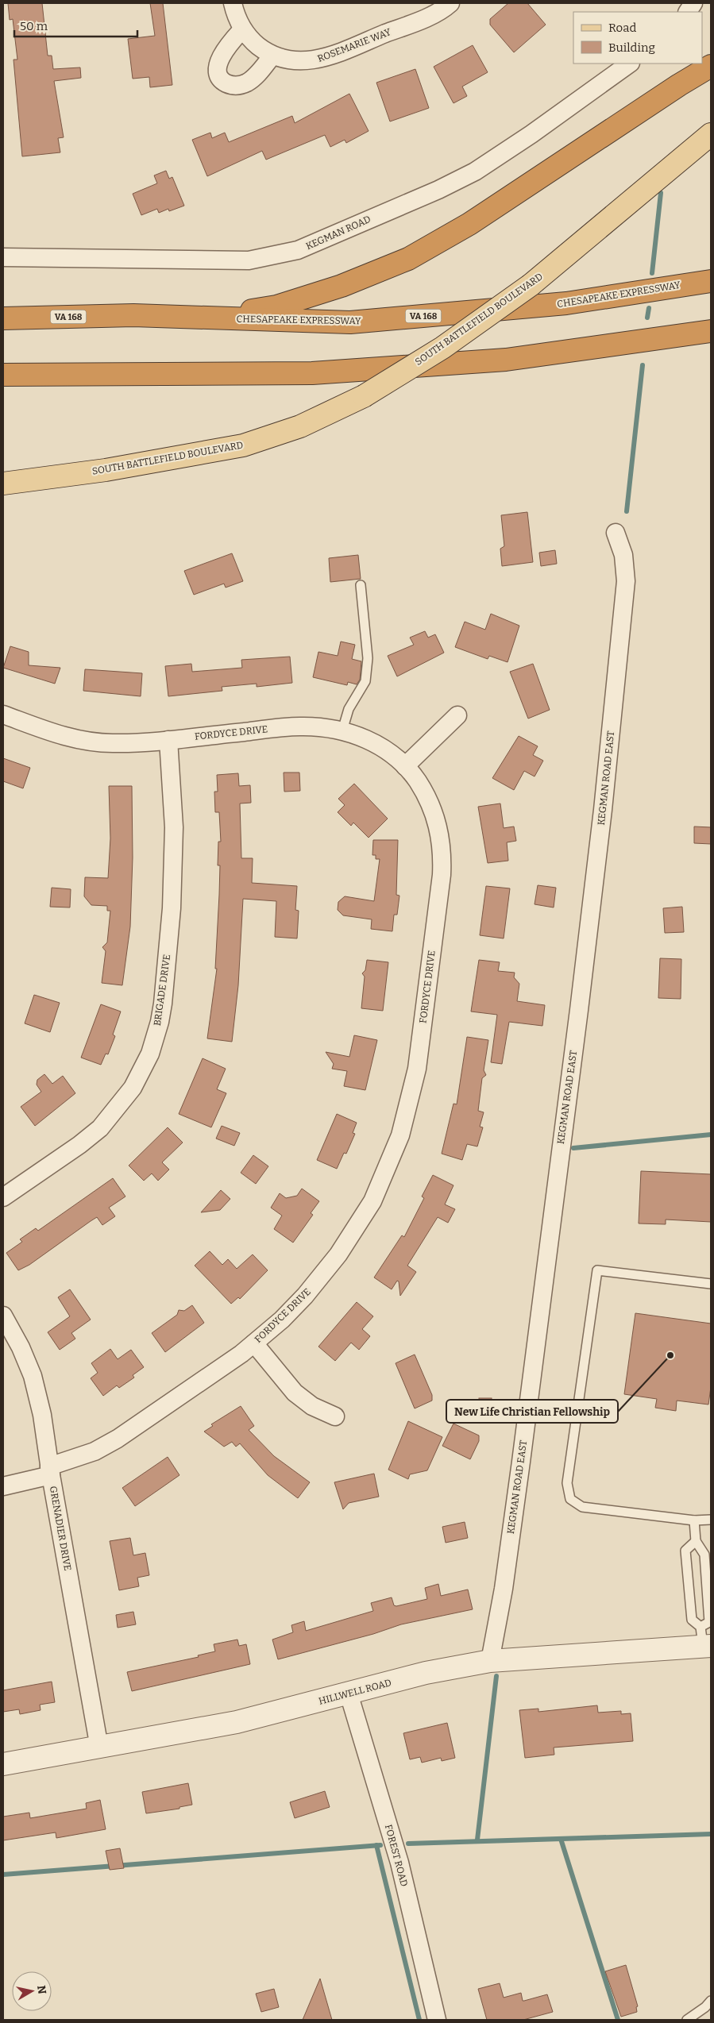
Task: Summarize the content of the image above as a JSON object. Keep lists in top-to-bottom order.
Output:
{
  "streets": {
    "highway": ["CHESAPEAKE EXPRESSWAY", "VA 168"],
    "main road": ["SOUTH BATTLEFIELD BOULEVARD"],
    "street": [
      "ROSEMARIE WAY",
      "KEGMAN ROAD",
      "FORDYCE DRIVE",
      "KEGMAN ROAD EAST",
      "BRIGADE DRIVE",
      "GRENADIER DRIVE",
      "HILLWELL ROAD",
      "FOREST ROAD"
    ]
  },
  "crossings": [
    ["FORDYCE DRIVE", "BRIGADE DRIVE"],
    ["FORDYCE DRIVE", "GRENADIER DRIVE"],
    ["KEGMAN ROAD EAST", "HILLWELL ROAD"],
    ["GRENADIER DRIVE", "HILLWELL ROAD"],
    ["HILLWELL ROAD", "FOREST ROAD"]
  ],
  "places": ["New Life Christian Fellowship"],
  "legend": ["Road", "Building"],
  "scale_bar": "50 m",
  "north": "right"
}
